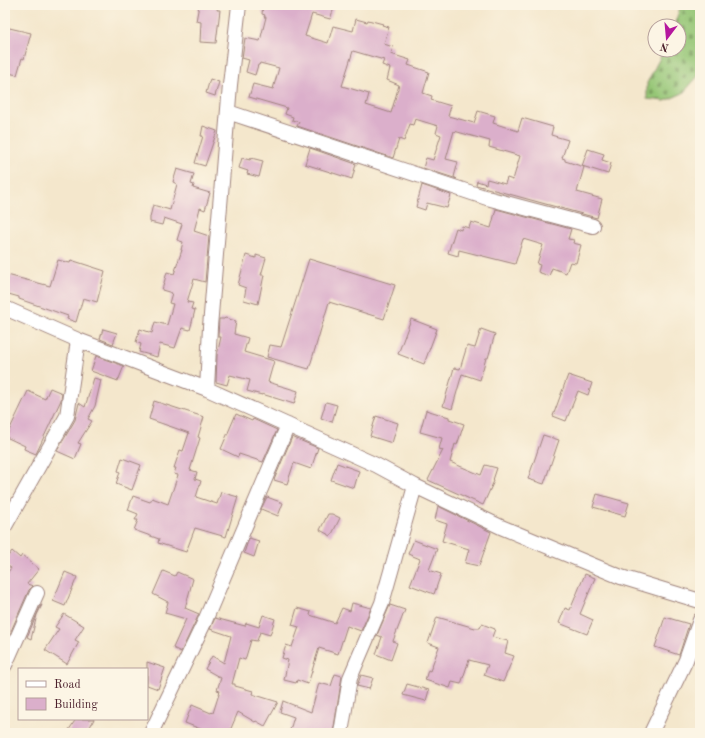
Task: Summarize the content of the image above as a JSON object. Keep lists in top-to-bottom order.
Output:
{
  "legend": ["Road", "Building"],
  "north": "bottom"
}
